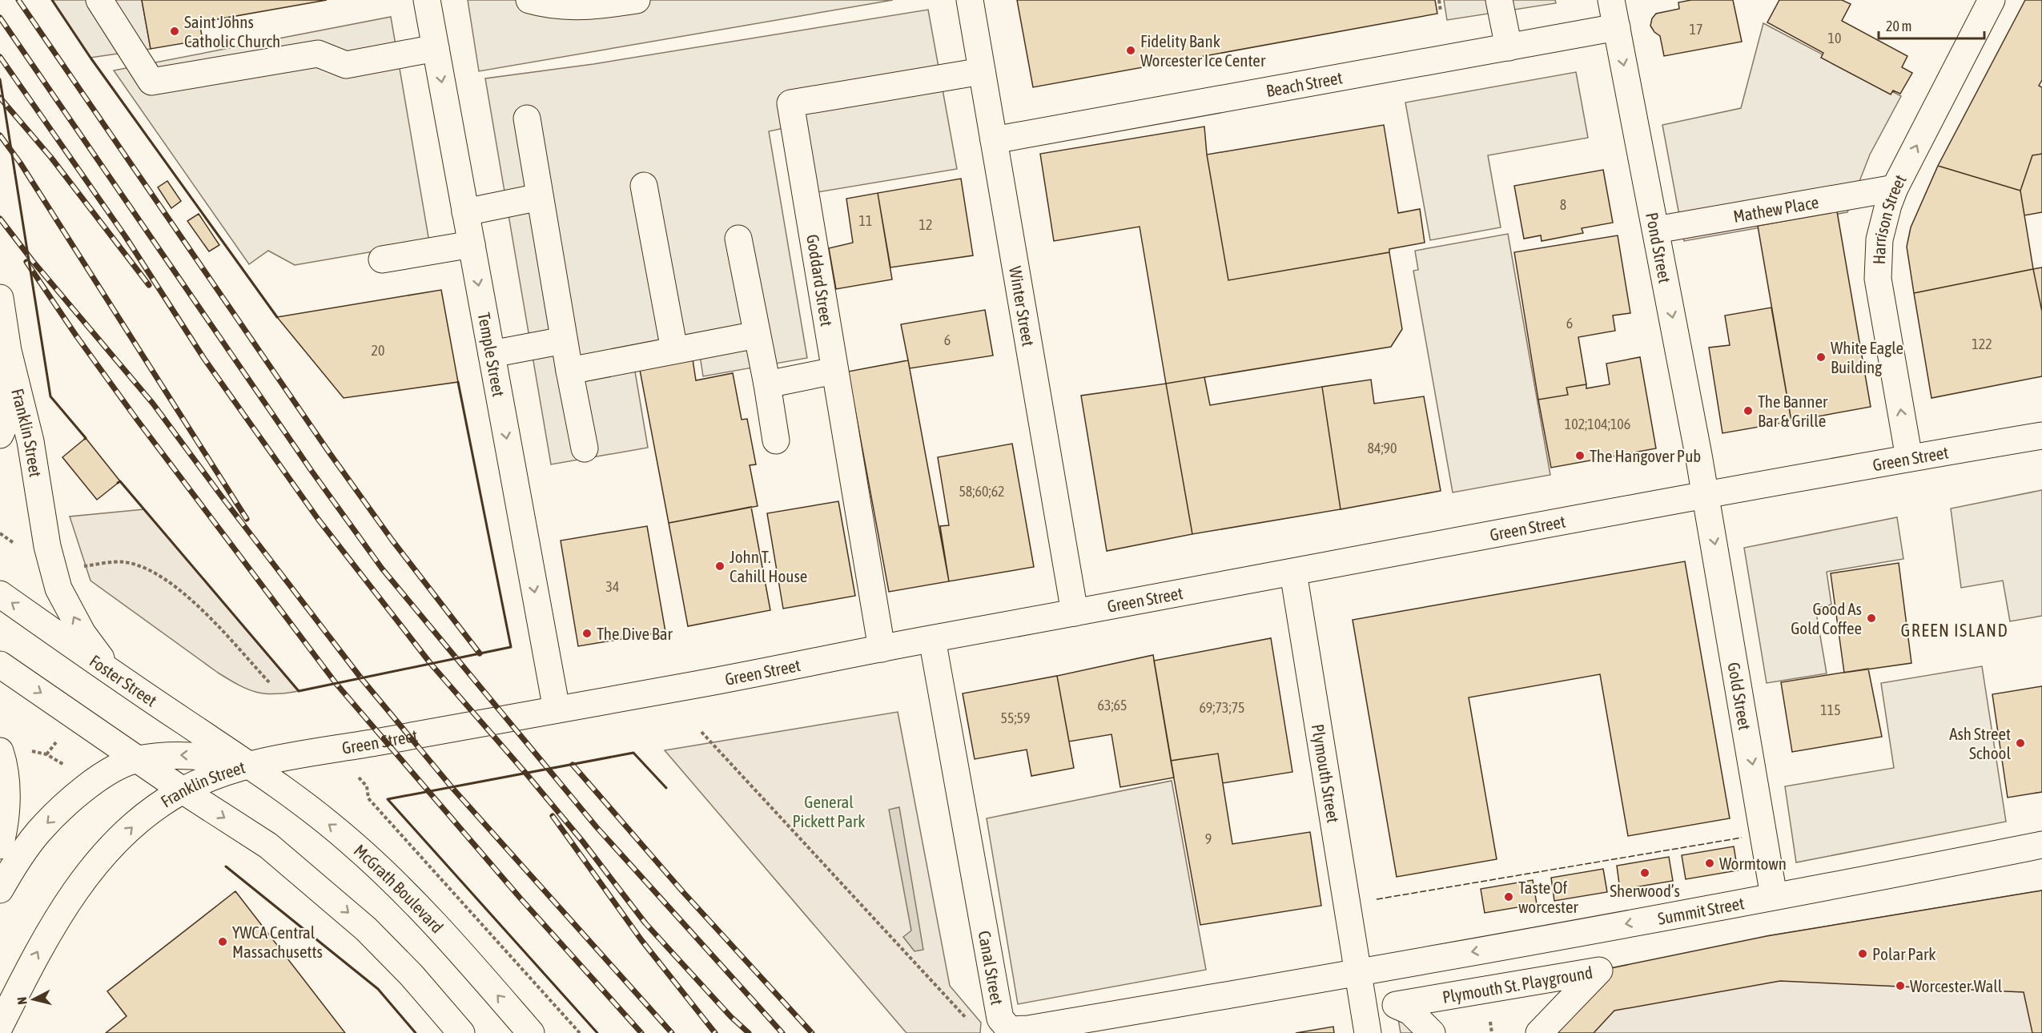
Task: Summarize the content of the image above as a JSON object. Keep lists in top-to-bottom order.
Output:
{
  "streets": {
    "street": [
      "Beach Street",
      "Mathew Place",
      "Harrison Street",
      "Pond Street",
      "Goddard Street",
      "Winter Street",
      "Temple Street",
      "Franklin Street",
      "Green Street",
      "Foster Street",
      "Gold Street",
      "Plymouth Street",
      "McGrath Boulevard",
      "Summit Street",
      "Canal Street",
      "Plymouth St. Playground"
    ]
  },
  "crossings": [
    ["Beach Street", "Pond Street"],
    ["Beach Street", "Winter Street"],
    ["Mathew Place", "Harrison Street"],
    ["Mathew Place", "Pond Street"],
    ["Harrison Street", "Green Street"],
    ["Pond Street", "Green Street"],
    ["Pond Street", "Gold Street"],
    ["Goddard Street", "Winter Street"],
    ["Goddard Street", "Green Street"],
    ["Winter Street", "Green Street"],
    ["Temple Street", "Green Street"],
    ["Franklin Street", "Green Street"],
    ["Franklin Street", "Foster Street"],
    ["Franklin Street", "McGrath Boulevard"],
    ["Green Street", "Foster Street"],
    ["Green Street", "Gold Street"],
    ["Green Street", "Plymouth Street"],
    ["Green Street", "McGrath Boulevard"],
    ["Green Street", "Canal Street"],
    ["Foster Street", "McGrath Boulevard"],
    ["Gold Street", "Summit Street"],
    ["Plymouth Street", "Summit Street"],
    ["Plymouth Street", "Canal Street"],
    ["Summit Street", "Canal Street"]
  ],
  "one_way": [
    "Harrison Street",
    "Pond Street",
    "Gold Street",
    "Summit Street"
  ],
  "districts": ["GREEN ISLAND"],
  "parks": ["General Pickett Park"],
  "places": [
    "Saint Johns Catholic Church",
    "Fidelity Bank Worcester Ice Center",
    "White Eagle Building",
    "The Banner Bar & Grille",
    "The Hangover Pub",
    "John T. Cahill House",
    "Good As Gold Coffee",
    "The Dive Bar",
    "Ash Street School",
    "Wormtown",
    "Sherwood’s",
    "Taste Of worcester",
    "YWCA Central Massachusetts",
    "Polar Park",
    "Worcester Wall"
  ],
  "house_numbers": [
    "17",
    "10",
    "8",
    "11",
    "12",
    "6",
    "6",
    "122",
    "20",
    "102;104;106",
    "84;90",
    "58;60;62",
    "34",
    "63;65",
    "69;73;75",
    "115",
    "55;59",
    "9"
  ],
  "scale_bar": "20 m",
  "north": "left"
}
